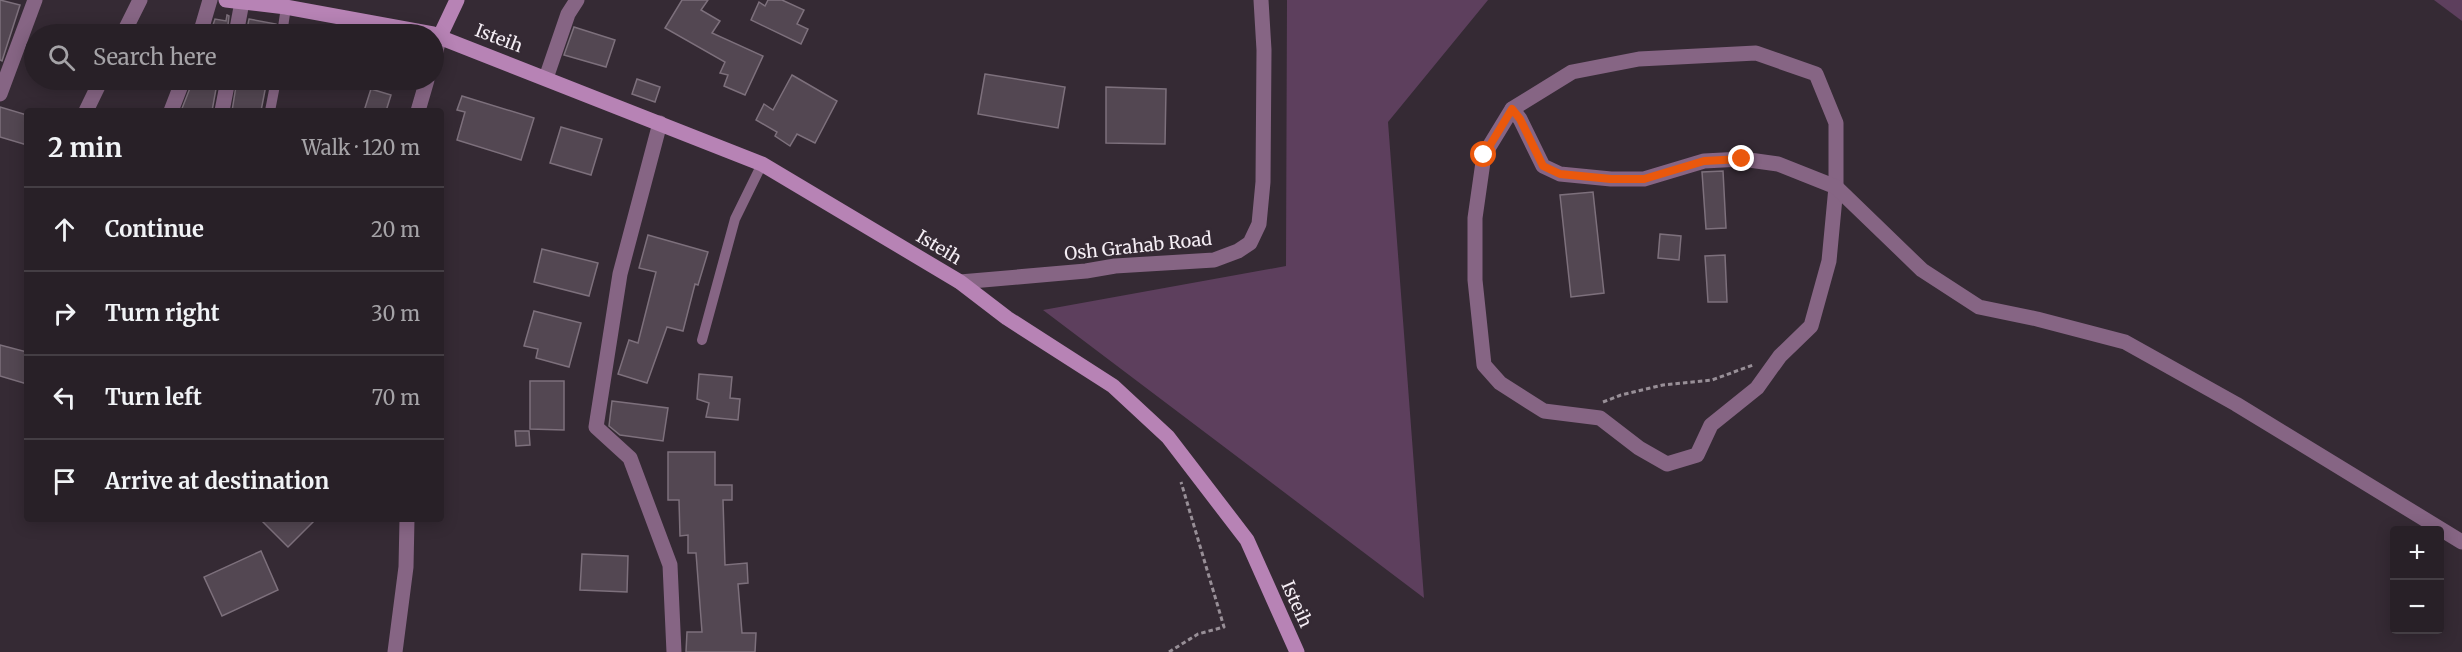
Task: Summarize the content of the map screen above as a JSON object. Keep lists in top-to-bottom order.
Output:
{
  "streets": {
    "street": ["Isteih", "Osh Grahab Road"]
  },
  "crossings": [
    ["Isteih", "Osh Grahab Road"]
  ],
  "page": {
    "search": "Search here",
    "heading": ["2 min", "Walk · 120 m"],
    "list": [
      ["Continue", "20 m"],
      ["Turn right", "30 m"],
      ["Turn left", "70 m"],
      "Arrive at destination"
    ],
    "map_buttons": ["+", "−"]
  }
}
